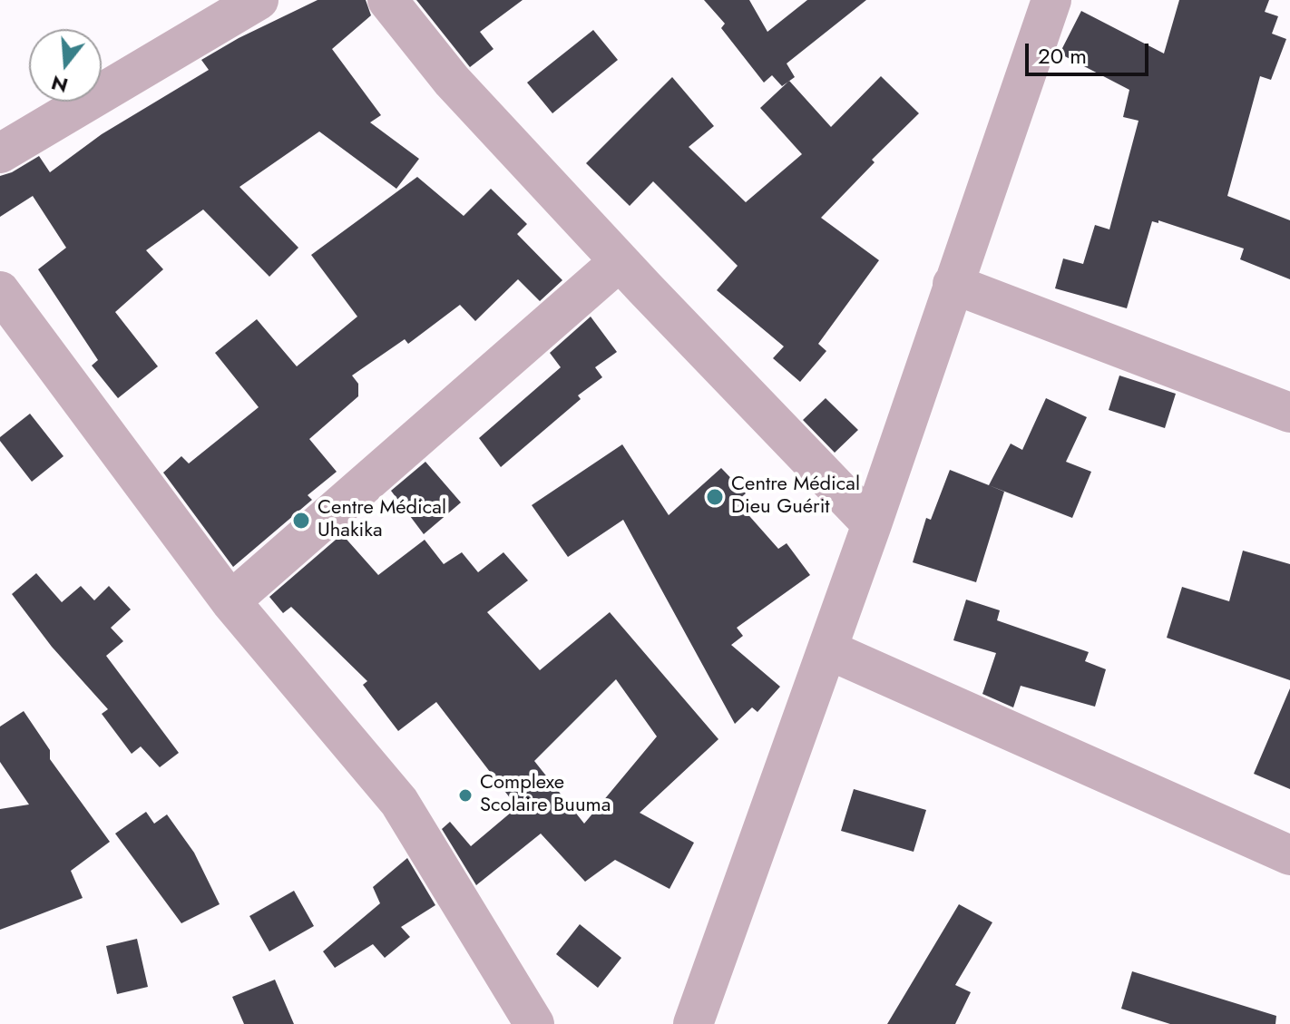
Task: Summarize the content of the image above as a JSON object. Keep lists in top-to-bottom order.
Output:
{
  "places": ["Centre Médical Dieu Guérit", "Centre Médical Uhakika", "Complexe Scolaire Buuma"],
  "scale_bar": "20 m",
  "north": "bottom"
}
